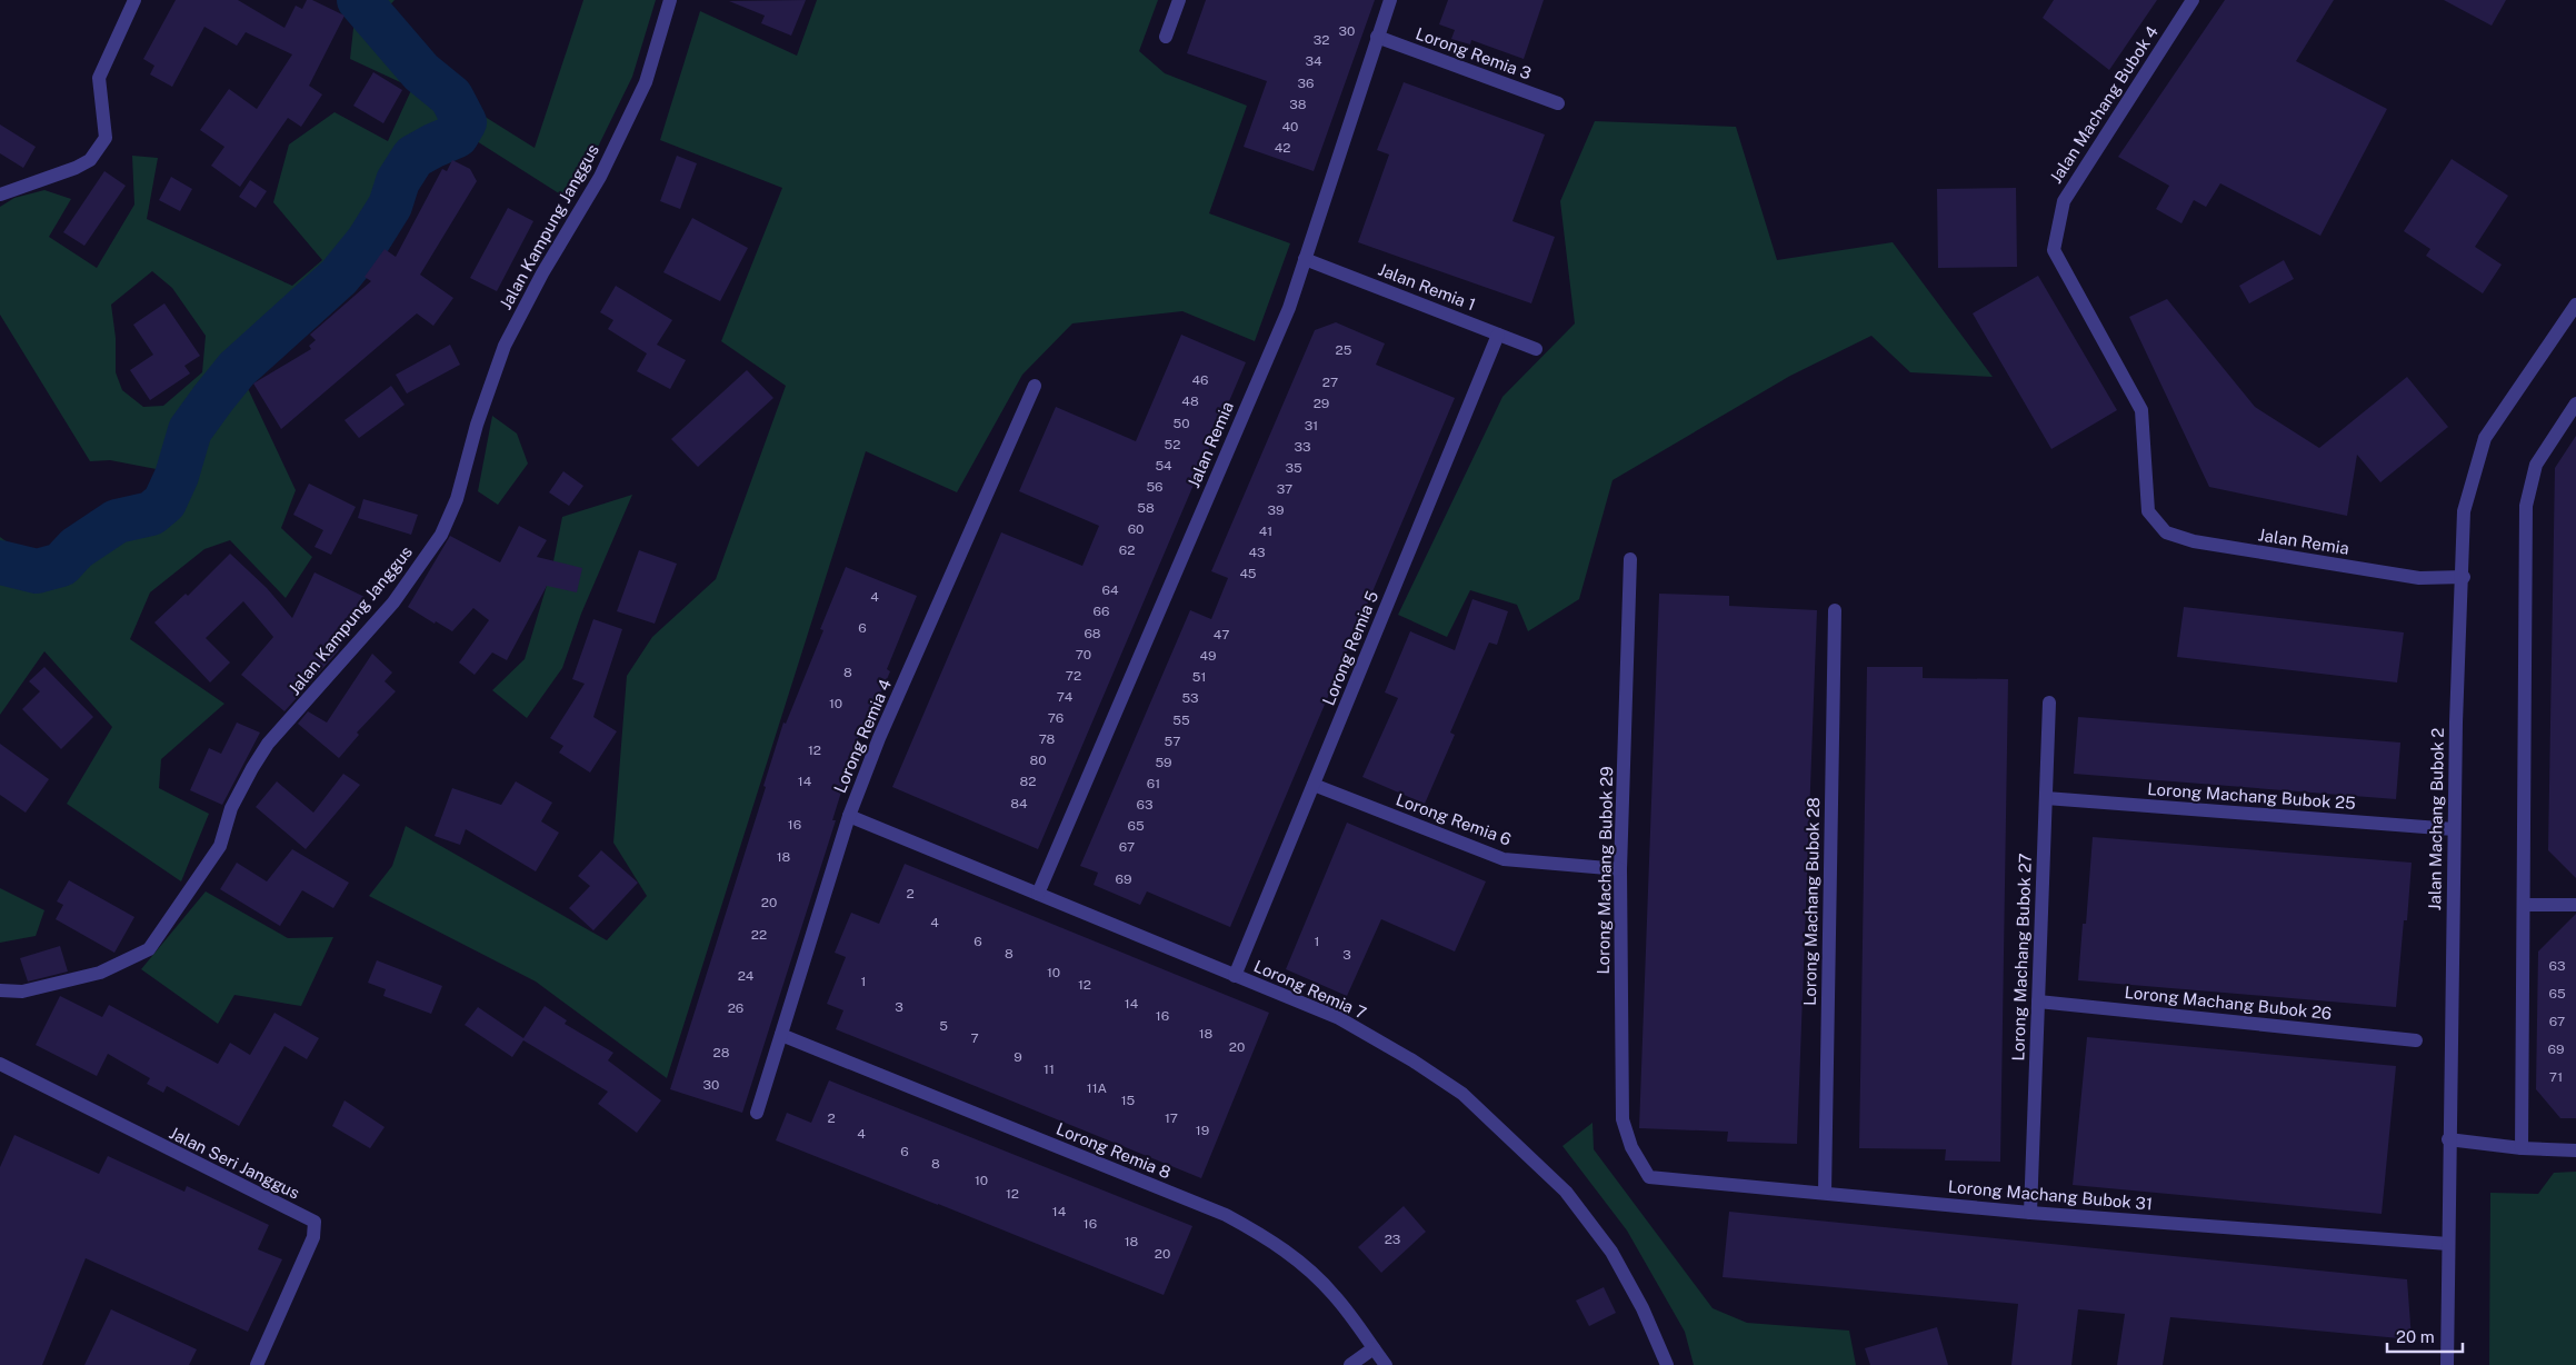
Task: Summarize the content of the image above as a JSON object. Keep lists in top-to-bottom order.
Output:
{
  "streets": {
    "street": [
      "Lorong Remia 3",
      "Jalan Machang Bubok 4",
      "Jalan Kampung Janggus",
      "Jalan Remia 1",
      "Jalan Remia",
      "Lorong Remia 5",
      "Lorong Remia 4",
      "Lorong Machang Bubok 25",
      "Lorong Remia 6",
      "Jalan Machang Bubok 2",
      "Lorong Machang Bubok 29",
      "Lorong Machang Bubok 28",
      "Lorong Machang Bubok 27",
      "Lorong Remia 7",
      "Lorong Machang Bubok 26",
      "Lorong Remia 8",
      "Jalan Seri Janggus",
      "Lorong Machang Bubok 31"
    ]
  },
  "crossings": [
    ["Lorong Remia 3", "Jalan Remia"],
    ["Jalan Machang Bubok 4", "Jalan Remia"],
    ["Jalan Remia 1", "Jalan Remia"],
    ["Jalan Remia 1", "Lorong Remia 5"],
    ["Jalan Remia", "Jalan Machang Bubok 2"],
    ["Jalan Remia", "Lorong Remia 7"],
    ["Lorong Remia 5", "Lorong Remia 6"],
    ["Lorong Remia 5", "Lorong Remia 7"],
    ["Lorong Remia 4", "Lorong Remia 7"],
    ["Lorong Remia 4", "Lorong Remia 8"],
    ["Lorong Machang Bubok 25", "Jalan Machang Bubok 2"],
    ["Lorong Machang Bubok 25", "Lorong Machang Bubok 27"],
    ["Lorong Remia 6", "Lorong Machang Bubok 29"],
    ["Jalan Machang Bubok 2", "Lorong Machang Bubok 31"],
    ["Lorong Machang Bubok 29", "Lorong Machang Bubok 31"],
    ["Lorong Machang Bubok 28", "Lorong Machang Bubok 31"],
    ["Lorong Machang Bubok 27", "Lorong Machang Bubok 26"],
    ["Lorong Machang Bubok 27", "Lorong Machang Bubok 31"]
  ],
  "house_numbers": [
    "30",
    "32",
    "34",
    "36",
    "38",
    "40",
    "42",
    "25",
    "46",
    "27",
    "48",
    "29",
    "50",
    "31",
    "52",
    "33",
    "54",
    "35",
    "56",
    "37",
    "58",
    "39",
    "60",
    "41",
    "62",
    "43",
    "45",
    "64",
    "4",
    "66",
    "6",
    "68",
    "47",
    "70",
    "49",
    "8",
    "72",
    "51",
    "74",
    "53",
    "10",
    "76",
    "55",
    "78",
    "57",
    "12",
    "80",
    "59",
    "14",
    "82",
    "61",
    "84",
    "63",
    "16",
    "65",
    "67",
    "18",
    "69",
    "2",
    "20",
    "4",
    "22",
    "6",
    "1",
    "8",
    "3",
    "63",
    "10",
    "24",
    "1",
    "12",
    "65",
    "14",
    "3",
    "26",
    "16",
    "67",
    "5",
    "18",
    "7",
    "20",
    "69",
    "28",
    "9",
    "11",
    "71",
    "30",
    "11A",
    "15",
    "2",
    "17",
    "19",
    "4",
    "6",
    "8",
    "10",
    "12",
    "14",
    "16",
    "23",
    "18",
    "20"
  ],
  "scale_bar": "20 m"
}
